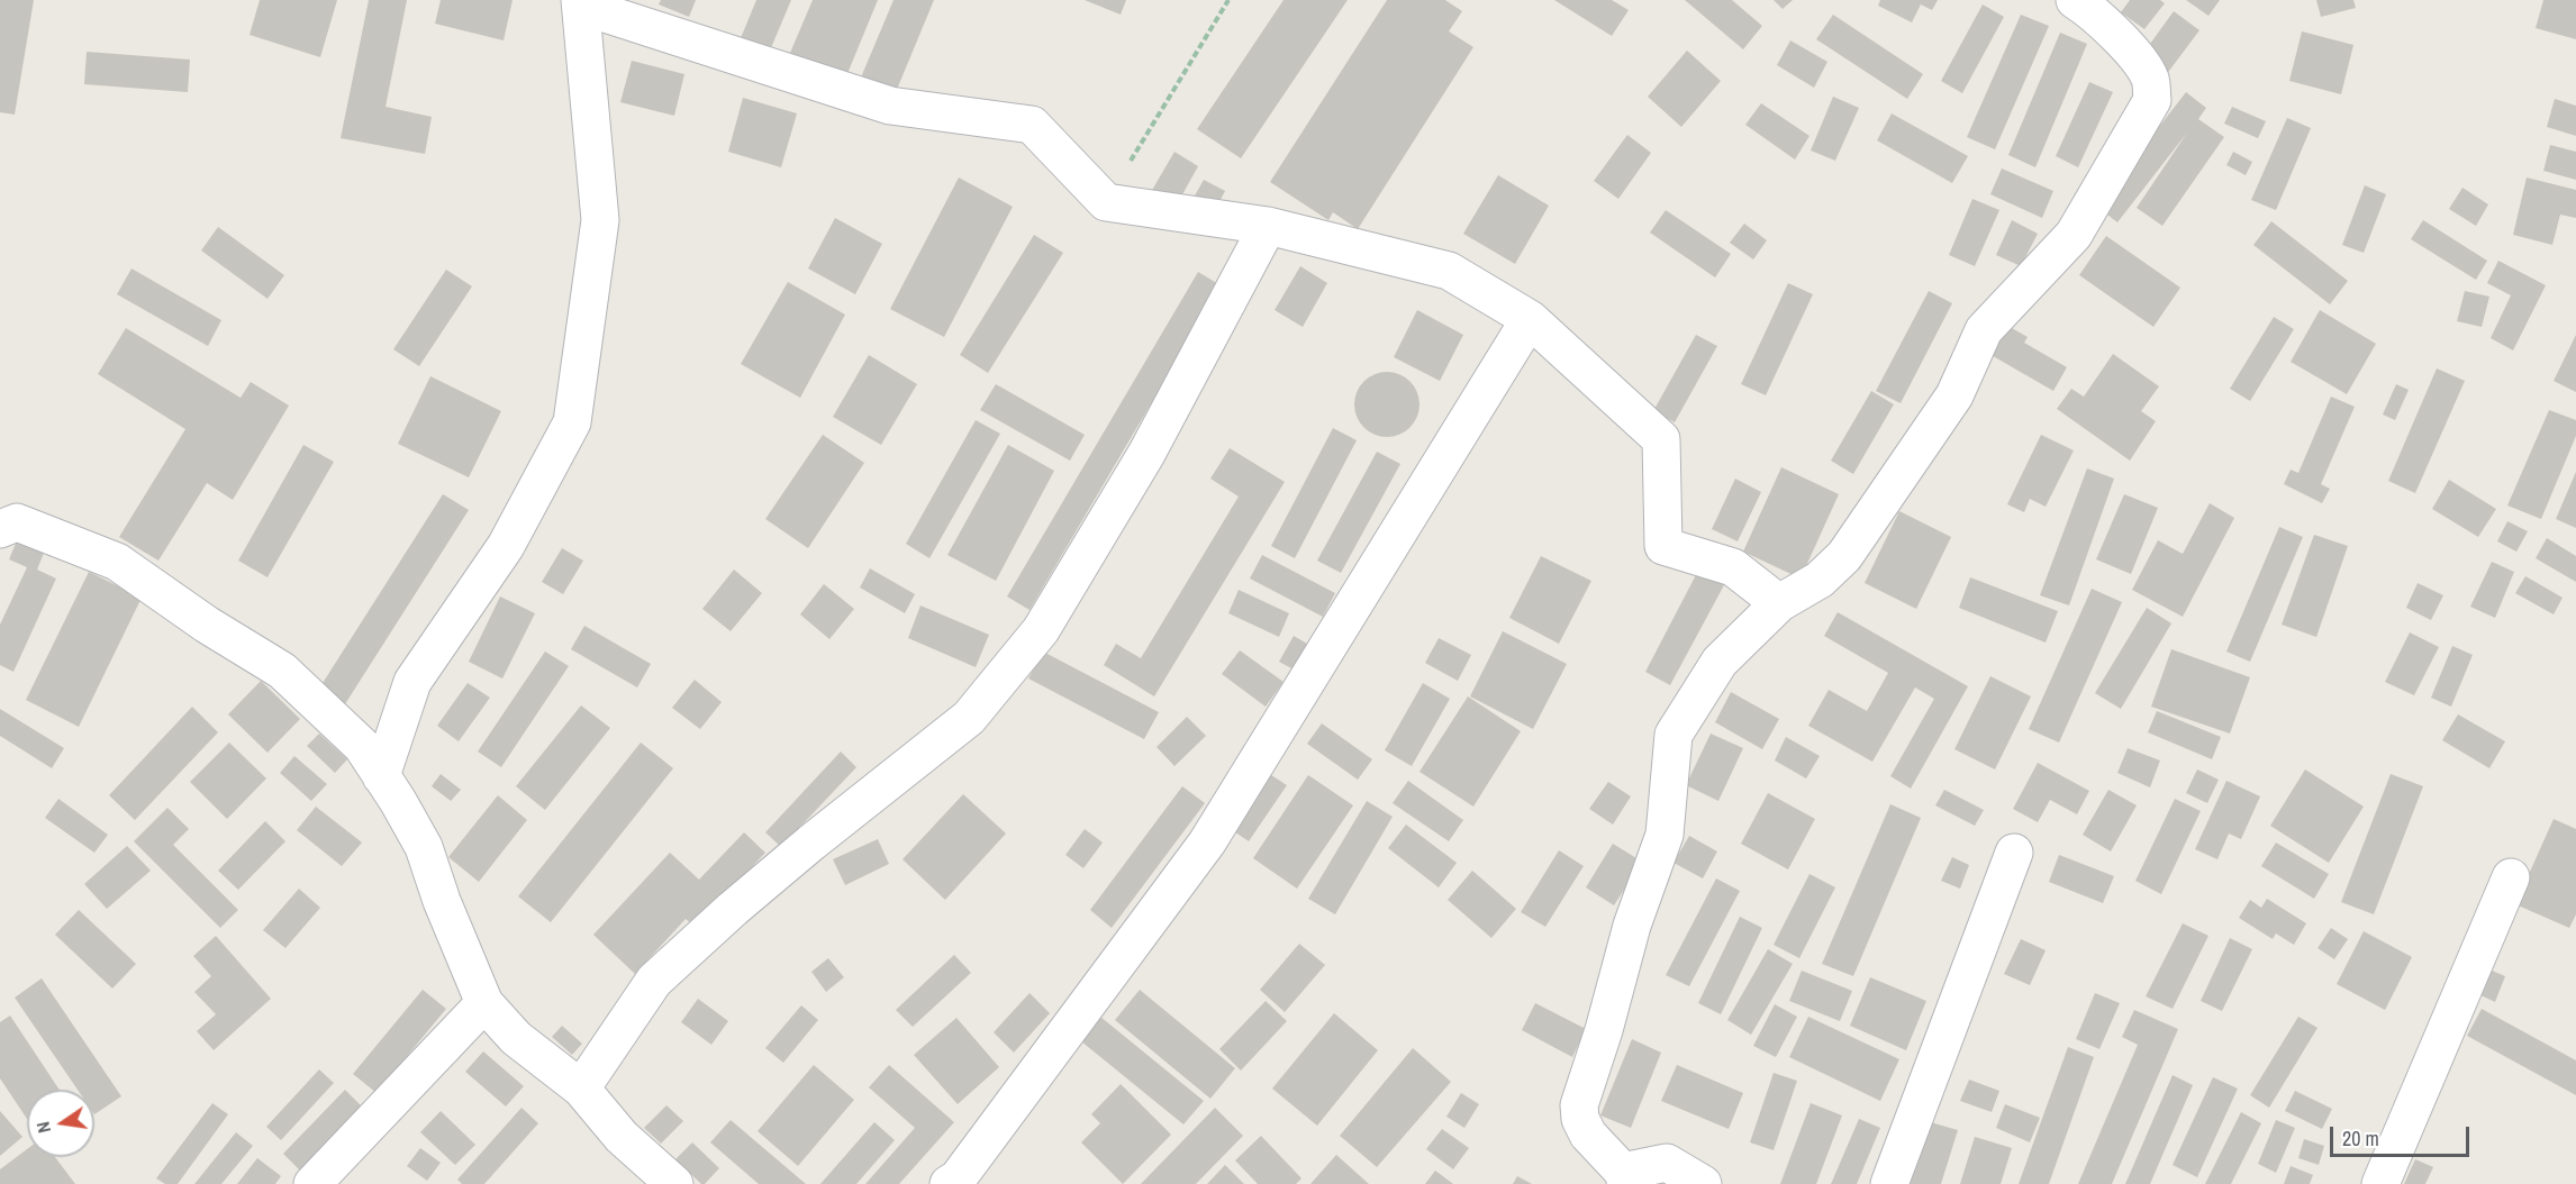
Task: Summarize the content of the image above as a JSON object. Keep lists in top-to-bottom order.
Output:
{
  "scale_bar": "20 m",
  "north": "left"
}
